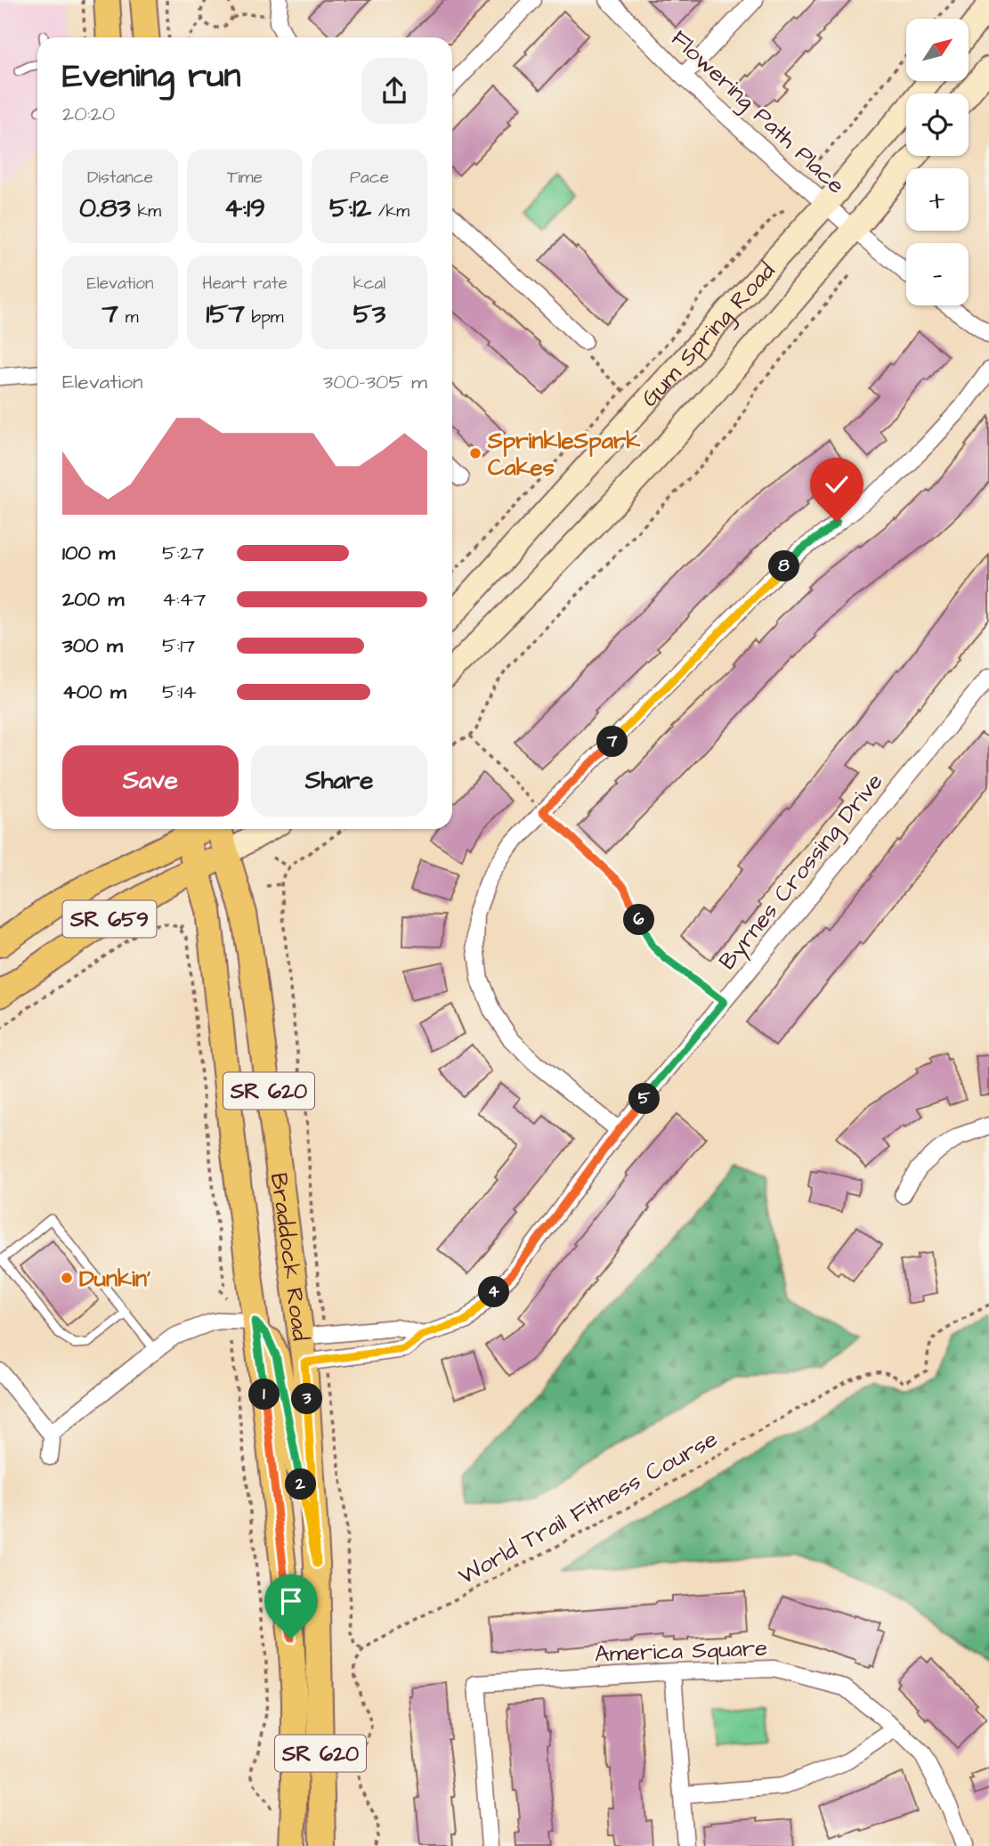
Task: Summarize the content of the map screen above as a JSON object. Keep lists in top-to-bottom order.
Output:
{
  "streets": {
    "main road": [
      "Gum Spring Road",
      "SR 659",
      "SR 620",
      "Braddock Road"
    ],
    "street": ["Flowering Path Place", "Byrnes Crossing Drive", "America Square"],
    "path": ["World Trail Fitness Course"]
  },
  "crossings": [
    ["Flowering Path Place", "Gum Spring Road"],
    ["Byrnes Crossing Drive", "Braddock Road"],
    ["SR 659", "Braddock Road"]
  ],
  "places": ["SprinkleSpark Cakes", "Dunkin'"],
  "north": "top right",
  "page": {
    "map_buttons": ["+", "−"],
    "heading": ["Evening run", "20:20"],
    "stats": [
      ["Distance", "0.83 km"],
      ["Time", "4:19"],
      ["Pace", "5:12 /km"],
      ["Elevation", "7 m"],
      ["Heart rate", "157 bpm"],
      ["kcal", "53"]
    ],
    "chart": ["Elevation", "300–305 m"],
    "list": [
      {
        "name": "100 m",
        "note": "5:27"
      },
      {
        "name": "200 m",
        "note": "4:47"
      },
      {
        "name": "300 m",
        "note": "5:17"
      },
      {
        "name": "400 m",
        "note": "5:14"
      }
    ],
    "pins": [
      "8",
      "7",
      "6",
      "5",
      "4",
      "1",
      "3",
      "2"
    ],
    "buttons": ["Save", "Share"]
  }
}
